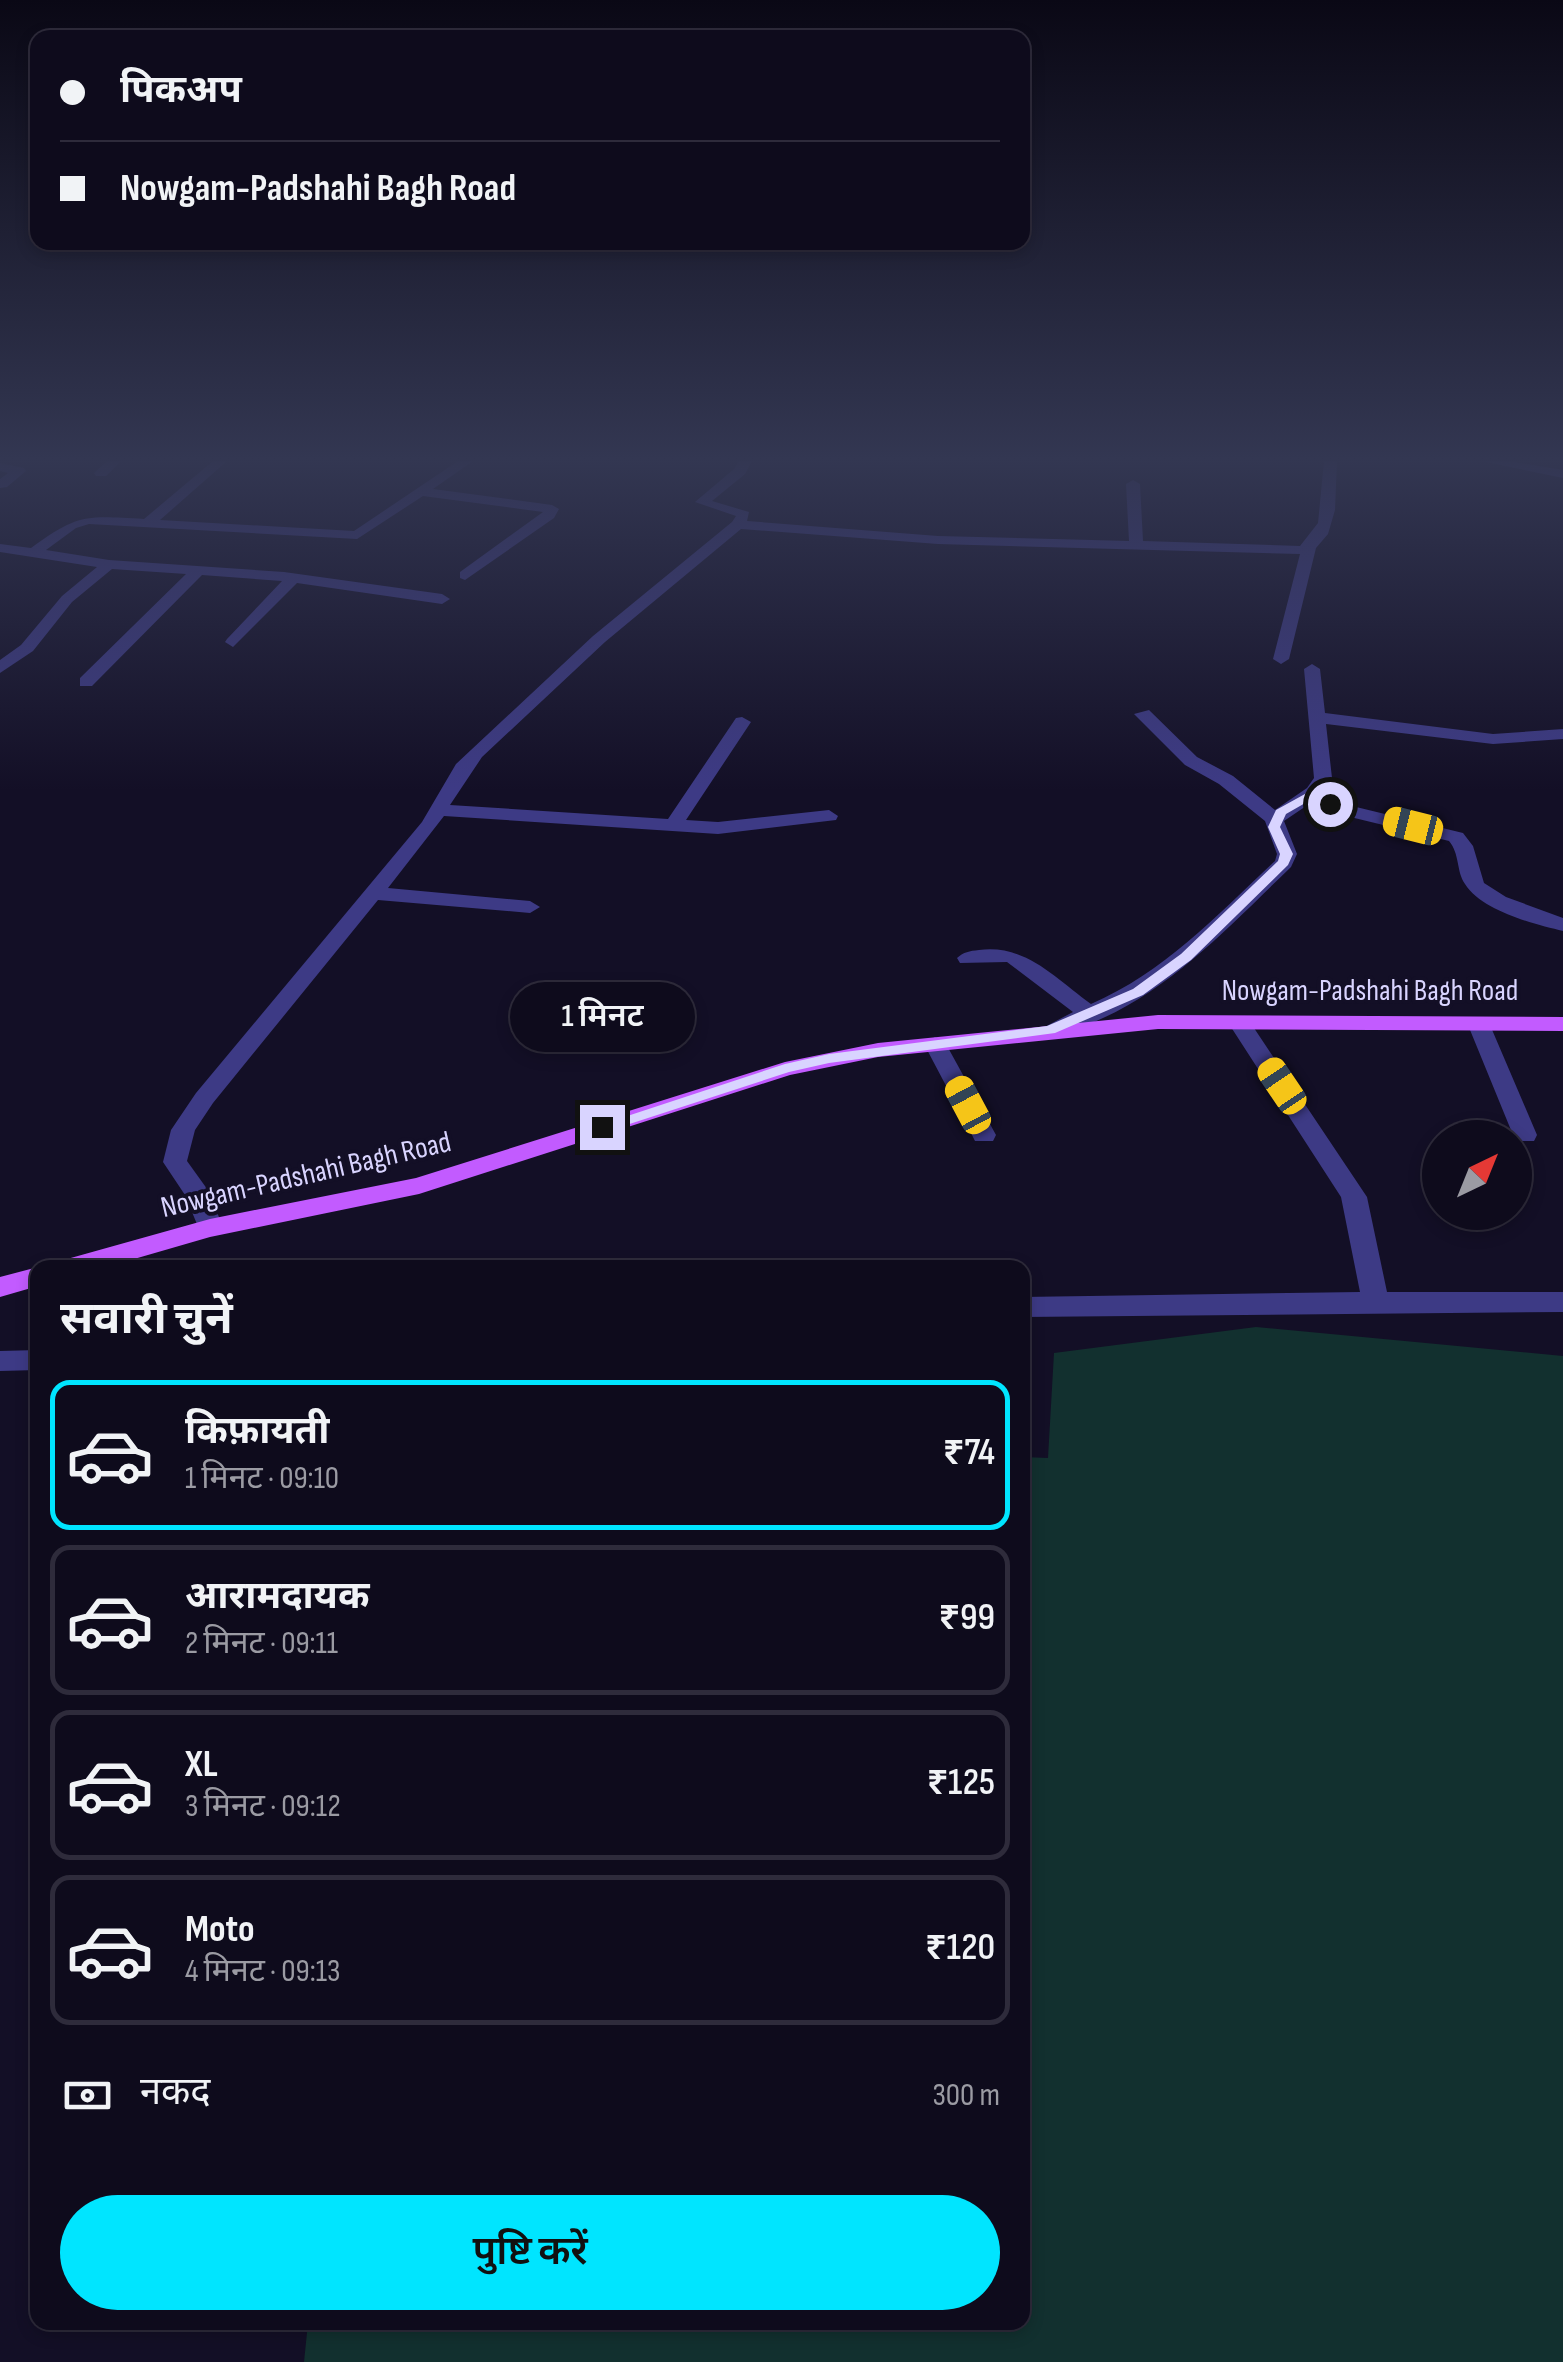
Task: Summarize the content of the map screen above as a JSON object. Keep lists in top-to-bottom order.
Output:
{
  "streets": {
    "main road": ["Nowgam-Padshahi Bagh Road"]
  },
  "north": "top right",
  "page": {
    "banner": ["पिकअप", "Nowgam-Padshahi Bagh Road"],
    "bubble": "1 मिनट",
    "heading": "सवारी चुनें",
    "list": [
      {
        "name": "किफ़ायती",
        "note": "1 मिनट · 09:10",
        "value": "₹74"
      },
      {
        "name": "आरामदायक",
        "note": "2 मिनट · 09:11",
        "value": "₹99"
      },
      {
        "name": "XL",
        "note": "3 मिनट · 09:12",
        "value": "₹125"
      },
      {
        "name": "Moto",
        "note": "4 मिनट · 09:13",
        "value": "₹120"
      }
    ],
    "pay": ["नकद", "300 m"],
    "buttons": "पुष्टि करें"
  }
}
